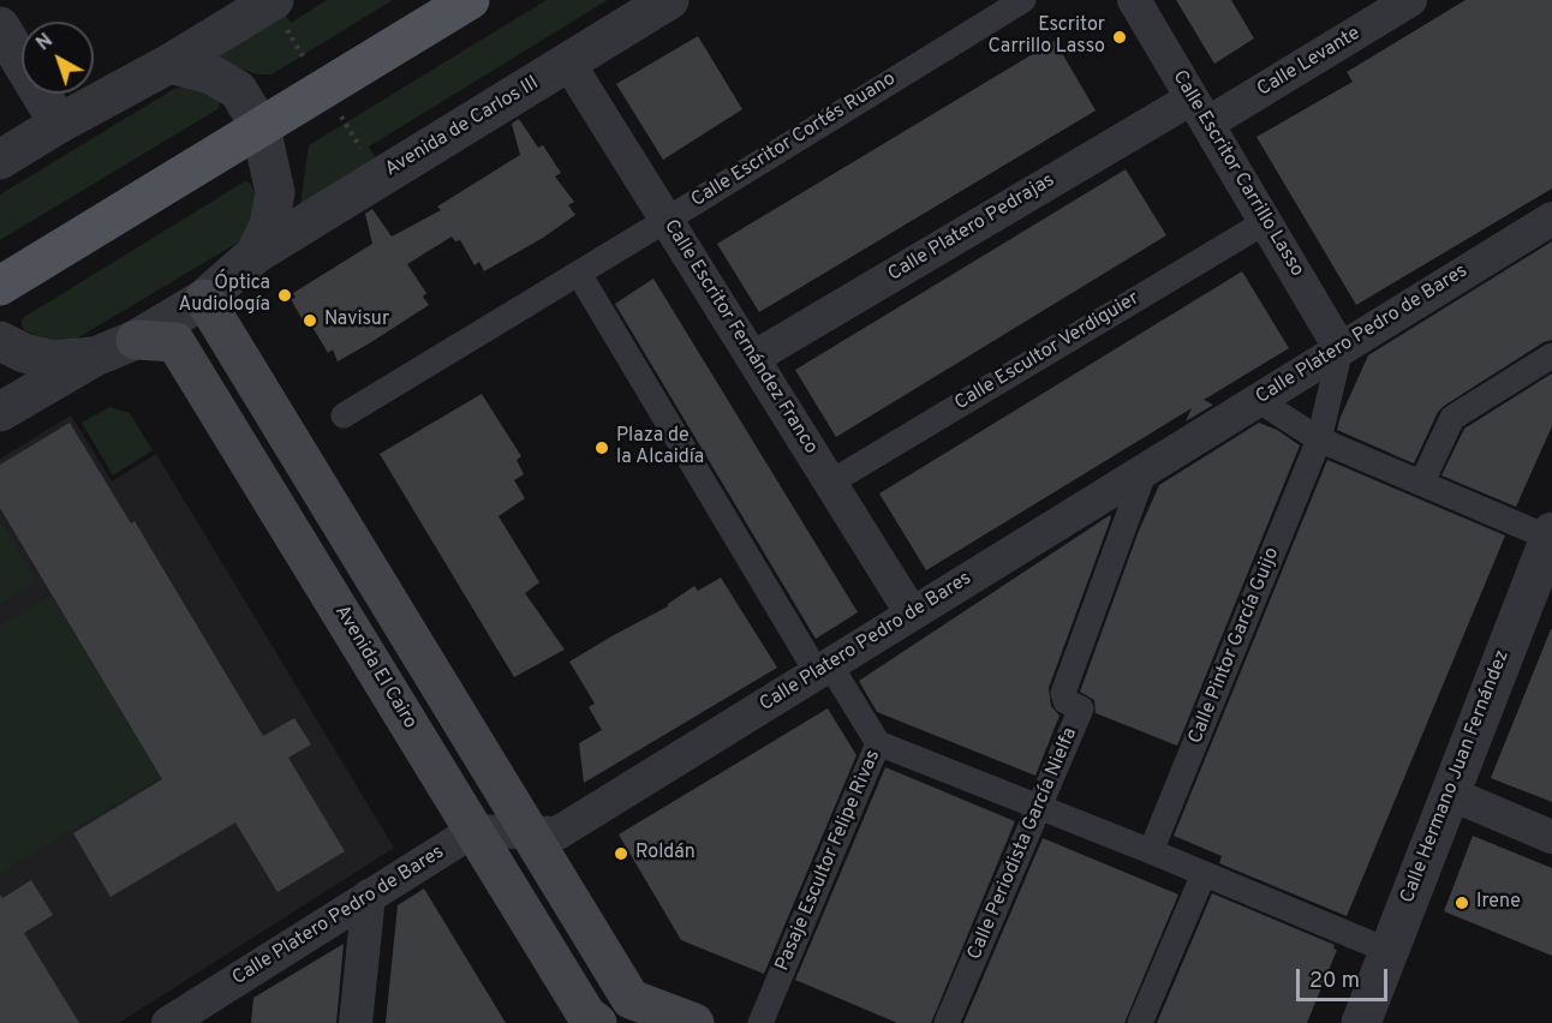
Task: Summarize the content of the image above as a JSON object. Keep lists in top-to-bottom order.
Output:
{
  "streets": {
    "main road": ["Avenida El Cairo"],
    "street": [
      "Calle Levante",
      "Avenida de Carlos III",
      "Calle Escritor Cortés Ruano",
      "Calle Escritor Carrillo Lasso",
      "Calle Platero Pedrajas",
      "Calle Platero Pedro de Bares",
      "Calle Escritor Fernández Franco",
      "Calle Escultor Verdiguier",
      "Calle Pintor García Guijo",
      "Calle Hermano Juan Fernández",
      "Calle Periodista García Nielfa",
      "Pasaje Escultor Felipe Rivas"
    ]
  },
  "crossings": [
    ["Calle Levante", "Calle Escritor Carrillo Lasso"],
    ["Calle Levante", "Calle Platero Pedrajas"],
    ["Avenida de Carlos III", "Calle Escritor Fernández Franco"],
    ["Avenida de Carlos III", "Avenida El Cairo"],
    ["Calle Escritor Cortés Ruano", "Calle Escritor Fernández Franco"],
    ["Calle Escritor Cortés Ruano", "Pasaje Escultor Felipe Rivas"],
    ["Calle Escritor Carrillo Lasso", "Calle Platero Pedrajas"],
    ["Calle Escritor Carrillo Lasso", "Calle Platero Pedro de Bares"],
    ["Calle Escritor Carrillo Lasso", "Calle Escultor Verdiguier"],
    ["Calle Escritor Carrillo Lasso", "Calle Pintor García Guijo"],
    ["Calle Platero Pedrajas", "Calle Escritor Fernández Franco"],
    ["Calle Platero Pedro de Bares", "Calle Escritor Fernández Franco"],
    ["Calle Platero Pedro de Bares", "Calle Pintor García Guijo"],
    ["Calle Platero Pedro de Bares", "Avenida El Cairo"],
    ["Calle Platero Pedro de Bares", "Calle Periodista García Nielfa"],
    ["Calle Platero Pedro de Bares", "Pasaje Escultor Felipe Rivas"],
    ["Calle Escritor Fernández Franco", "Calle Escultor Verdiguier"]
  ],
  "places": [
    "Escritor Carrillo Lasso",
    "Óptica Audiología",
    "Navisur",
    "Plaza de la Alcaidía",
    "Roldán",
    "Irene"
  ],
  "scale_bar": "20 m",
  "north": "top left"
}
